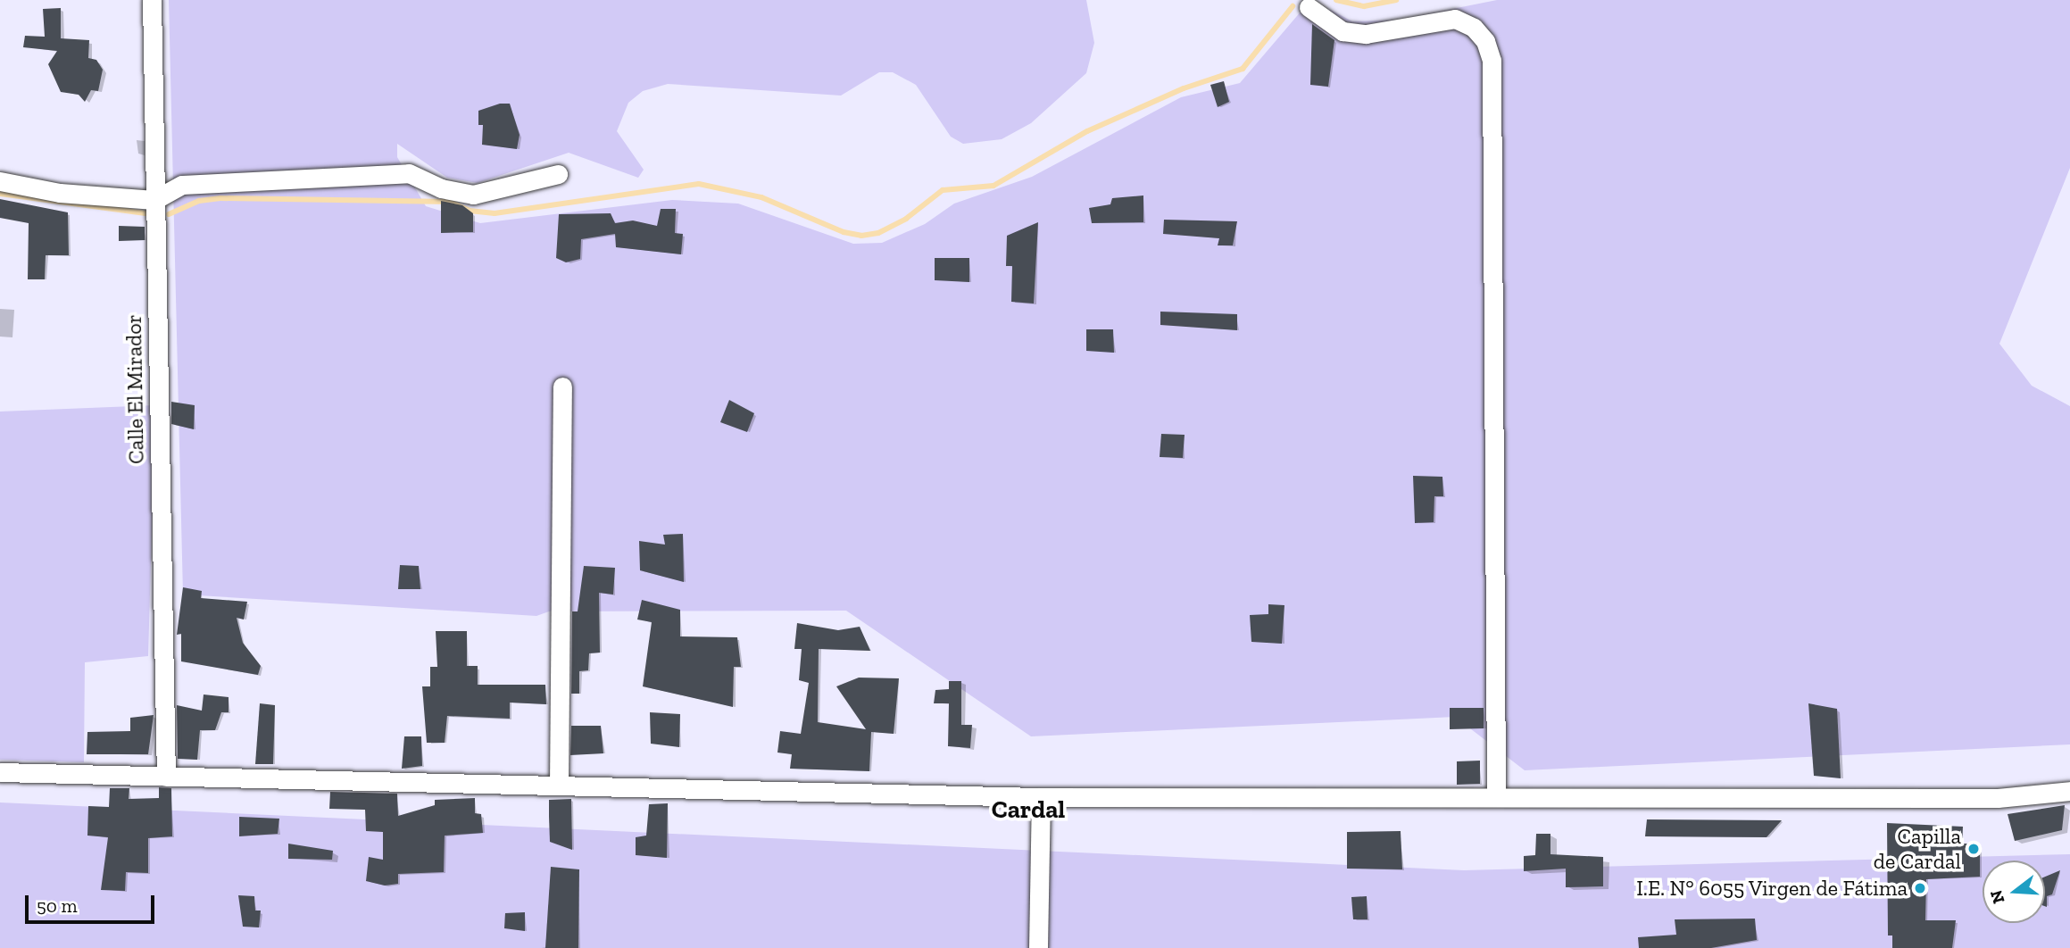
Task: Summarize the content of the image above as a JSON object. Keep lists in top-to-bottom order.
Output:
{
  "streets": {
    "street": ["Calle El Mirador"]
  },
  "districts": ["Cardal"],
  "places": ["Capilla de Cardal", "I.E. N° 6055 Virgen de Fátima"],
  "scale_bar": "50 m",
  "north": "left"
}
